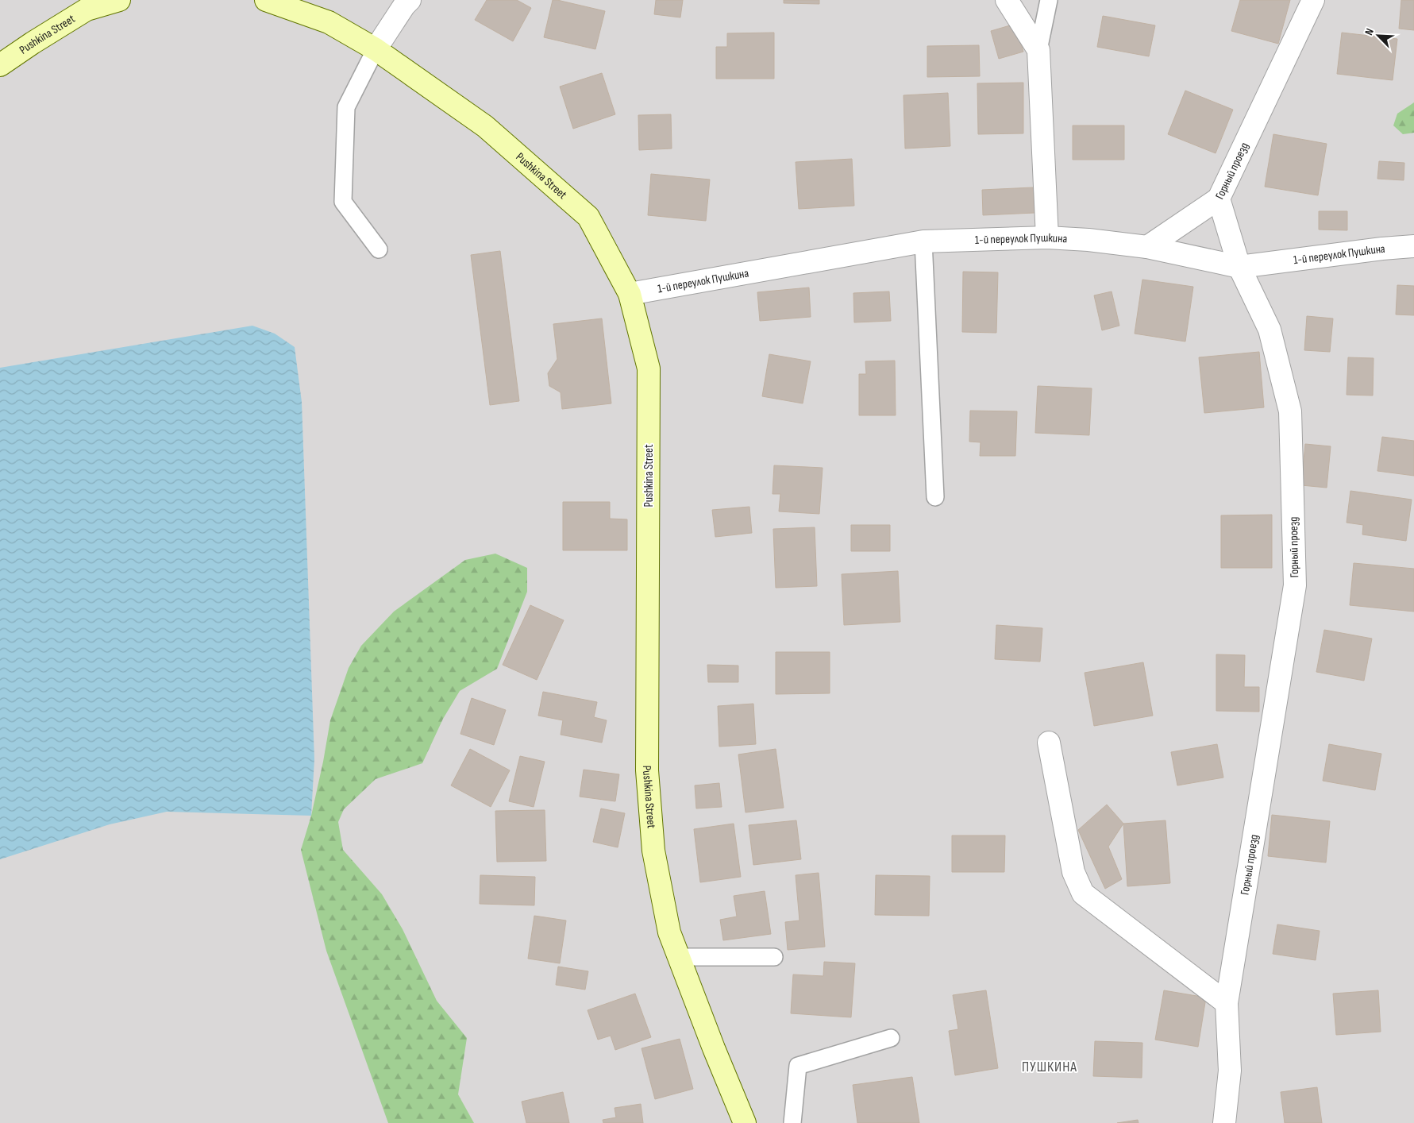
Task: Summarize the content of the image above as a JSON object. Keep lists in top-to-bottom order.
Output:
{
  "streets": {
    "street": ["Pushkina Street", "Горный проезд", "1-й переулок Пушкина"]
  },
  "crossings": [
    ["Pushkina Street", "1-й переулок Пушкина"],
    ["Горный проезд", "1-й переулок Пушкина"]
  ],
  "districts": ["ПУШКИНА"],
  "north": "top left"
}
